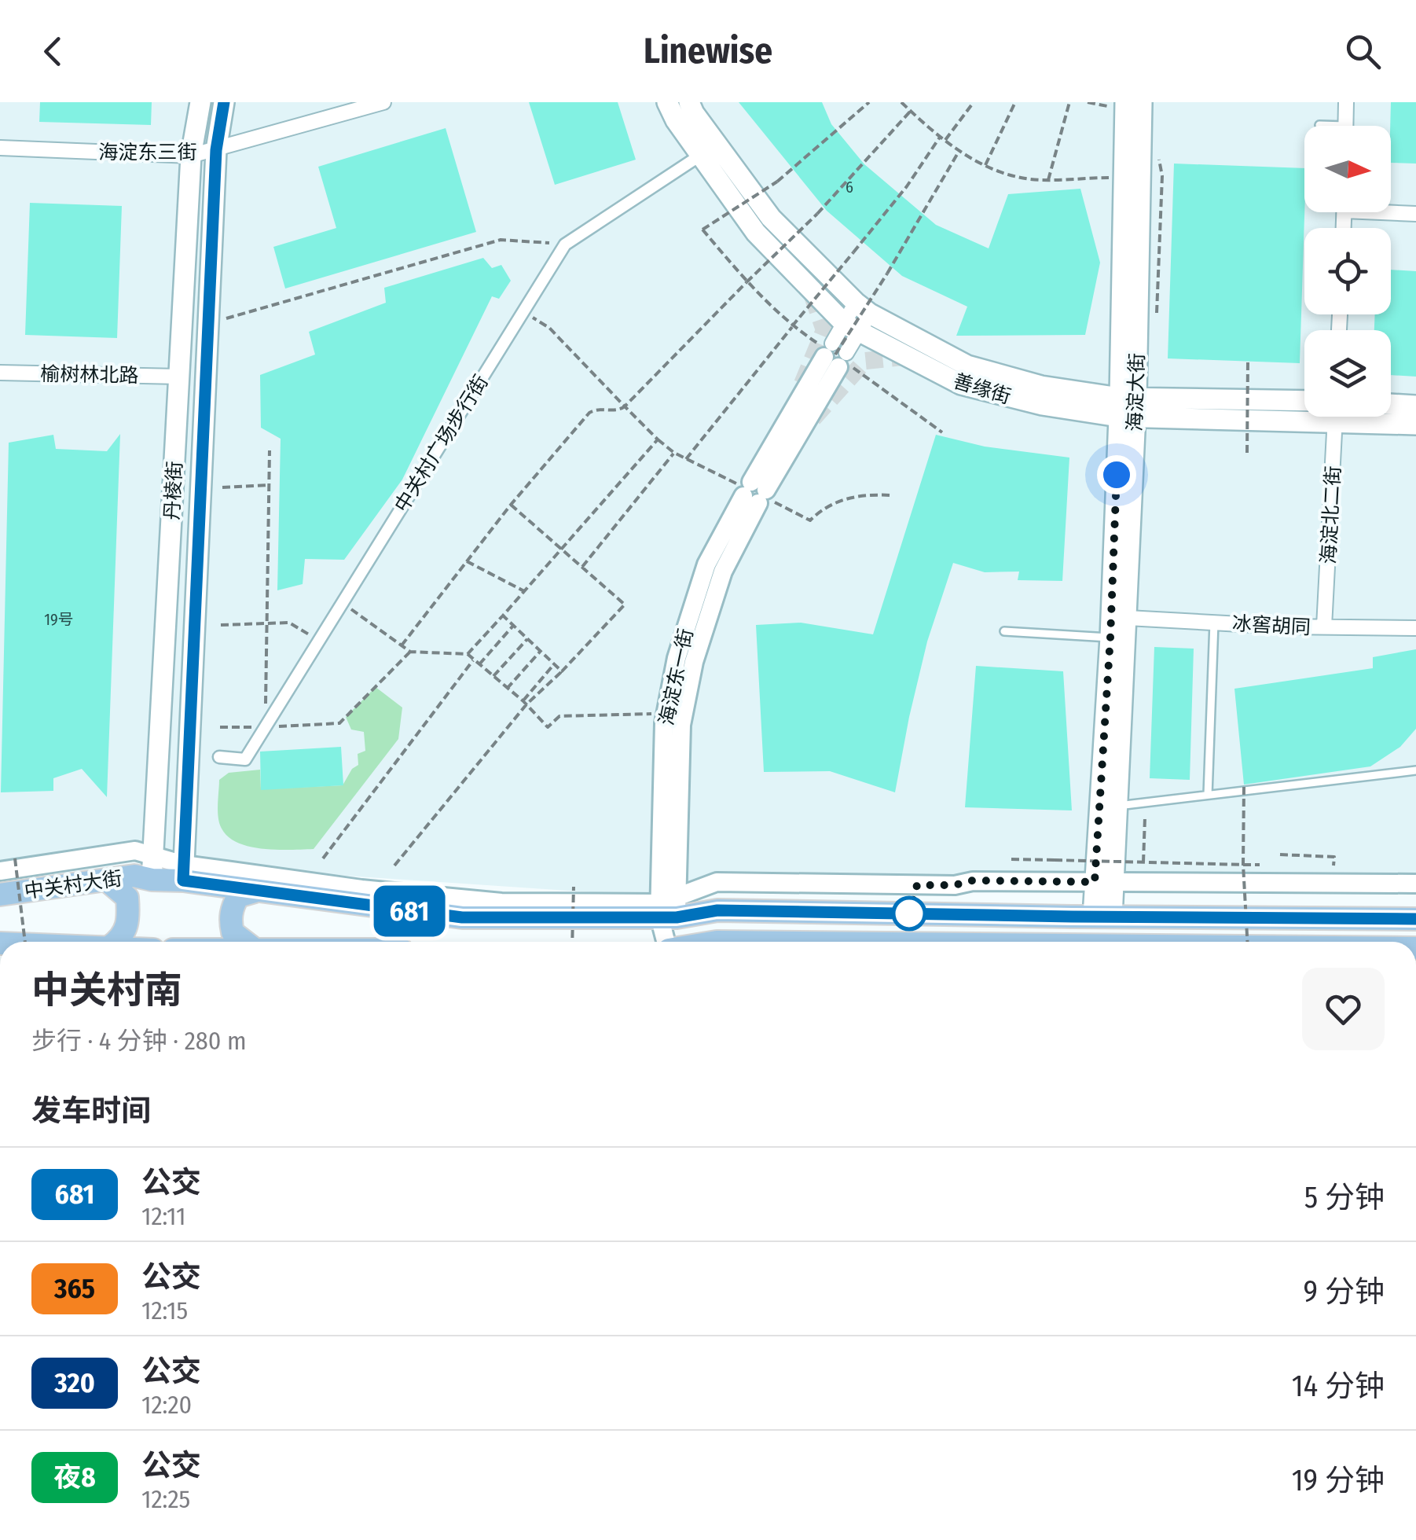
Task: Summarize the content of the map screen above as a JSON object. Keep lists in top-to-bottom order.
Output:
{
  "streets": {
    "main road": [
      "善缘街",
      "海淀大街",
      "丹棱街",
      "中关村大街"
    ],
    "street": [
      "海淀东三街",
      "榆树林北路",
      "中关村广场步行街",
      "海淀北二街",
      "冰窖胡同",
      "海淀东一街"
    ]
  },
  "crossings": [
    ["海淀东三街", "丹棱街"],
    ["榆树林北路", "丹棱街"],
    ["善缘街", "海淀大街"],
    ["善缘街", "中关村广场步行街"],
    ["善缘街", "海淀东一街"],
    ["海淀大街", "冰窖胡同"],
    ["海淀大街", "中关村大街"],
    ["丹棱街", "中关村大街"],
    ["海淀北二街", "冰窖胡同"],
    ["海淀东一街", "中关村大街"]
  ],
  "lines": ["bus line 681"],
  "house_numbers": ["6", "19号"],
  "north": "right",
  "page": {
    "header": "Linewise",
    "on_map": "681",
    "heading": [
      ["中关村南", "步行 · 4 分钟 · 280 m"],
      "发车时间"
    ],
    "list": [
      {
        "mark": "681",
        "name": "公交",
        "note": "12:11",
        "value": "5 分钟"
      },
      {
        "mark": "365",
        "name": "公交",
        "note": "12:15",
        "value": "9 分钟"
      },
      {
        "mark": "320",
        "name": "公交",
        "note": "12:20",
        "value": "14 分钟"
      },
      {
        "mark": "夜8",
        "name": "公交",
        "note": "12:25",
        "value": "19 分钟"
      }
    ]
  }
}
